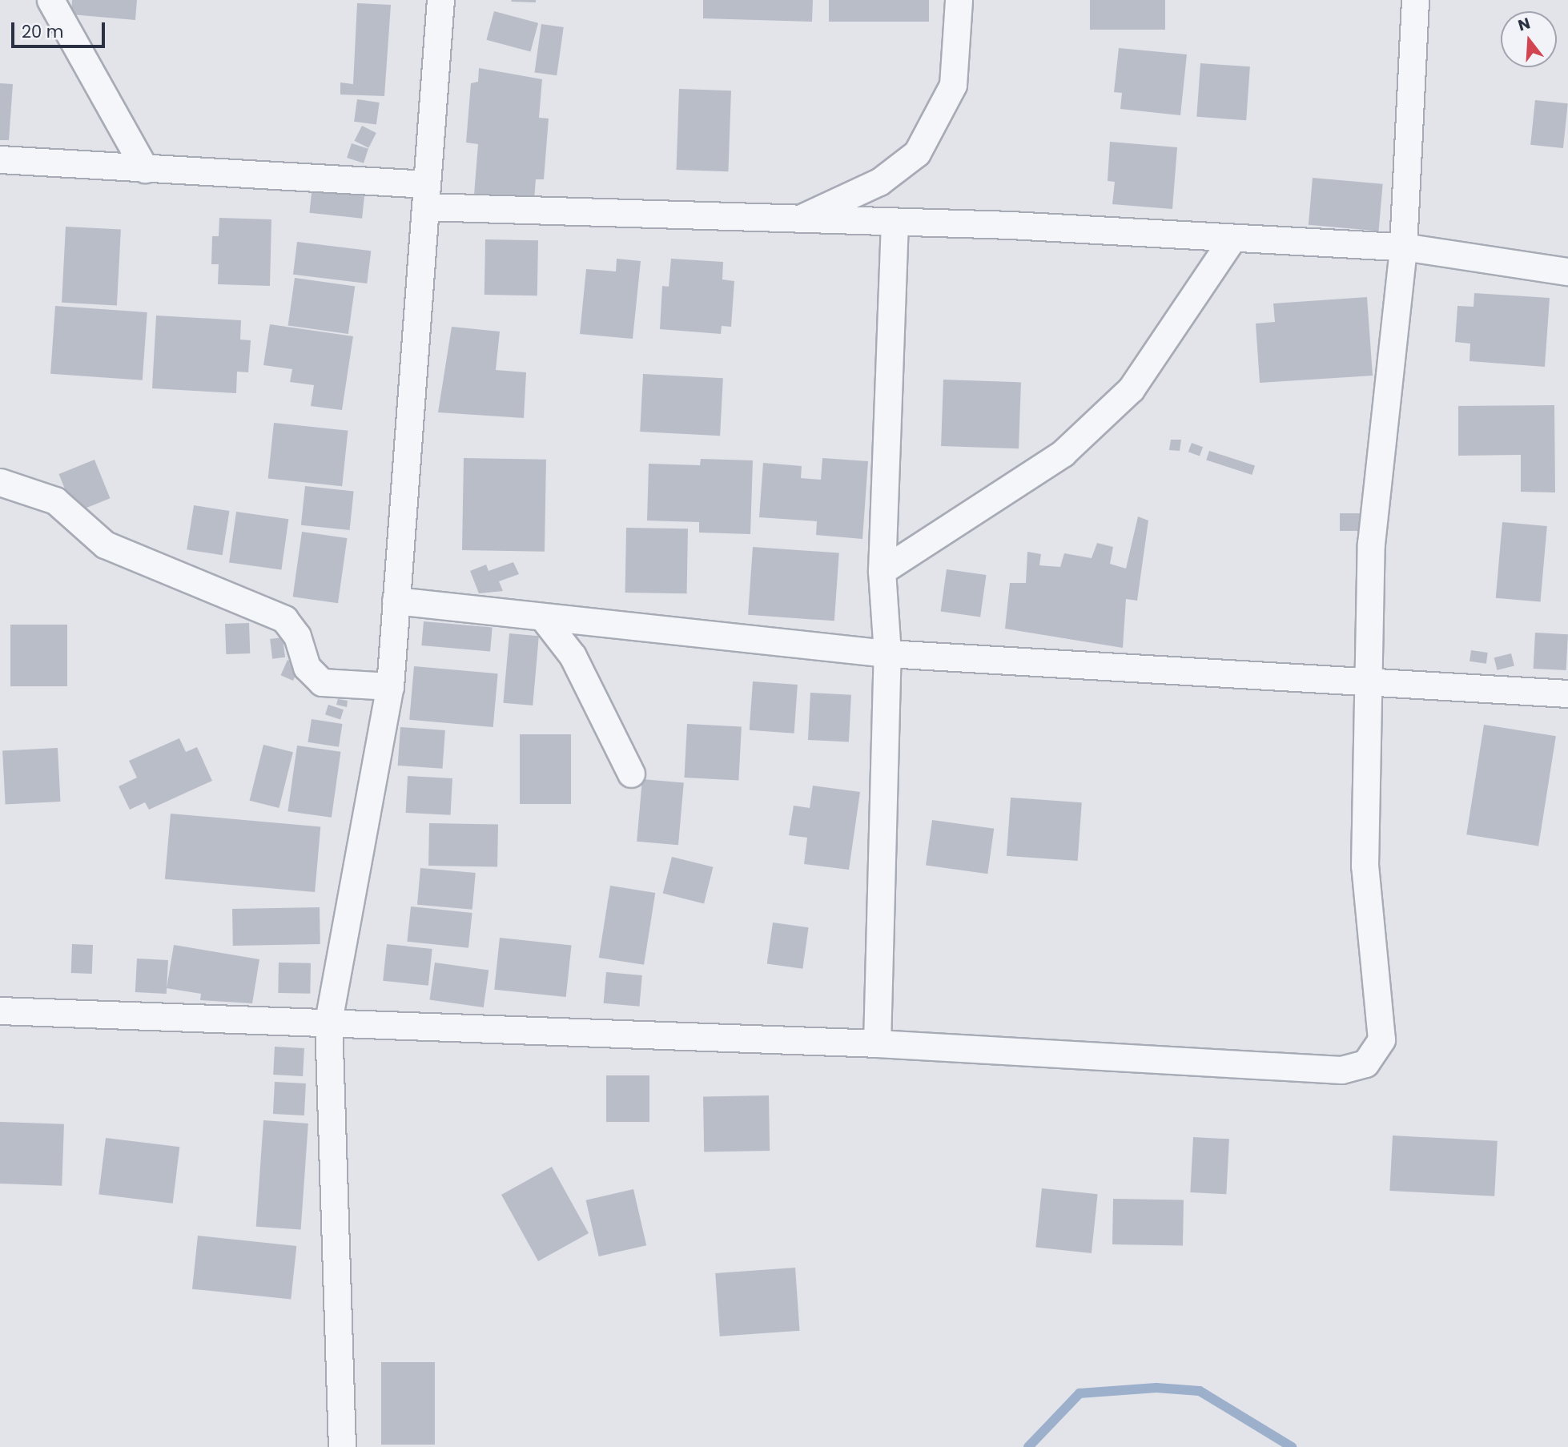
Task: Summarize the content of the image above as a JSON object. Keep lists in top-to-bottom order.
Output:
{
  "scale_bar": "20 m",
  "north": "top"
}
